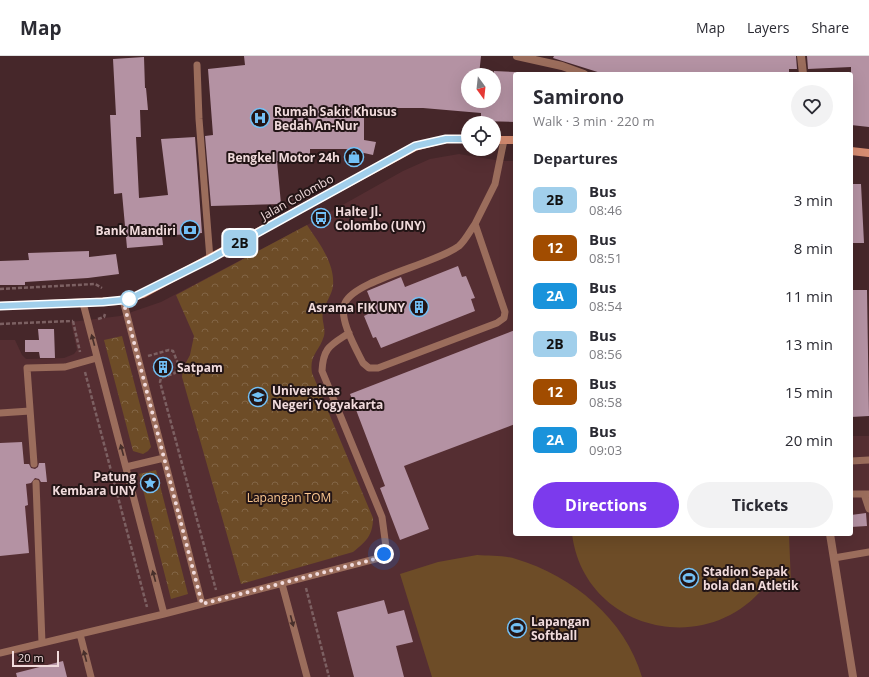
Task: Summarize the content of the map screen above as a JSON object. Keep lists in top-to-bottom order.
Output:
{
  "streets": {
    "main road": ["Jalan Colombo"]
  },
  "parks": ["Lapangan TOM"],
  "places": {
    "hospital": ["Rumah Sakit Khusus Bedah An-Nur"],
    "shop": ["Bengkel Motor 24h"],
    "bus stop": ["Halte Jl. Colombo (UNY)"],
    "bank": ["Bank Mandiri"],
    "building": ["Asrama FIK UNY", "Satpam"],
    "school or university": ["Universitas Negeri Yogyakarta"],
    "place": ["Patung Kembara UNY"],
    "sports": ["Stadion Sepak bola dan Atletik", "Lapangan Softball"]
  },
  "lines": ["bus line 2B"],
  "scale_bar": "20 m",
  "north": "bottom",
  "page": {
    "header": "Map",
    "nav": ["Map", "Layers", "Share"],
    "on_map": "2B",
    "heading": [
      ["Samirono", "Walk · 3 min · 220 m"],
      "Departures"
    ],
    "list": [
      {
        "mark": "2B",
        "name": "Bus",
        "note": "08:46",
        "value": "3 min"
      },
      {
        "mark": "12",
        "name": "Bus",
        "note": "08:51",
        "value": "8 min"
      },
      {
        "mark": "2A",
        "name": "Bus",
        "note": "08:54",
        "value": "11 min"
      },
      {
        "mark": "2B",
        "name": "Bus",
        "note": "08:56",
        "value": "13 min"
      },
      {
        "mark": "12",
        "name": "Bus",
        "note": "08:58",
        "value": "15 min"
      },
      {
        "mark": "2A",
        "name": "Bus",
        "note": "09:03",
        "value": "20 min"
      }
    ],
    "buttons": ["Directions", "Tickets"],
    "scale": "20 m"
  }
}
